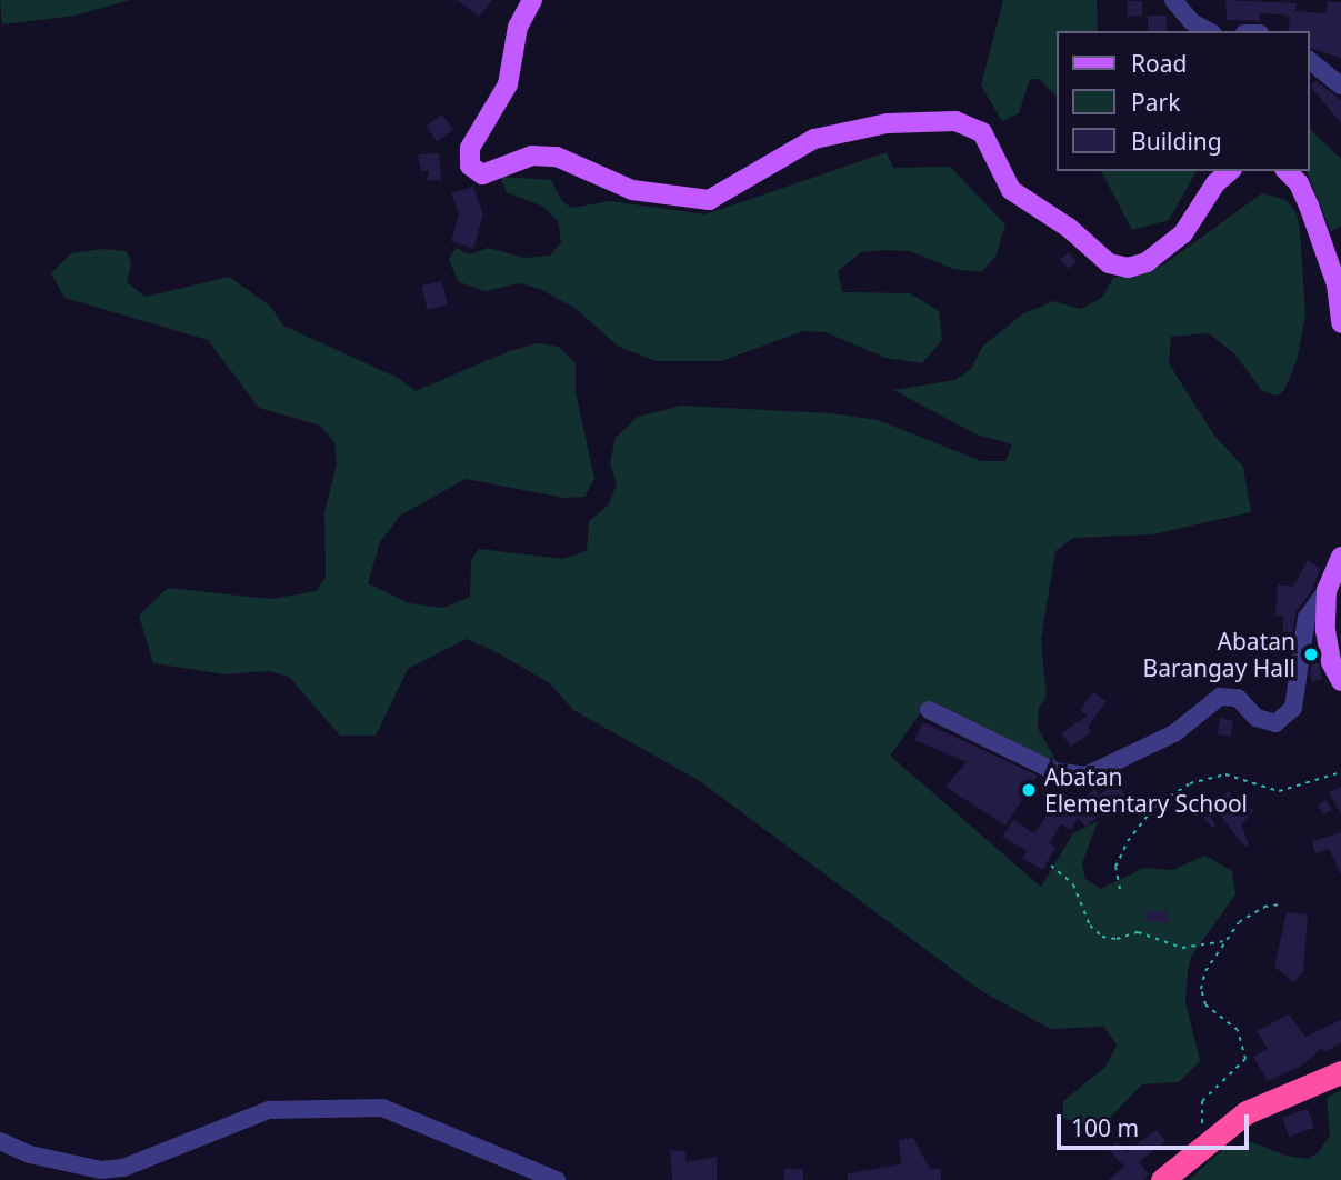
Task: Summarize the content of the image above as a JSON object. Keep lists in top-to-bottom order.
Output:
{
  "places": ["Abatan Barangay Hall", "Abatan Elementary School"],
  "legend": ["Road", "Park", "Building"],
  "scale_bar": "100 m"
}
